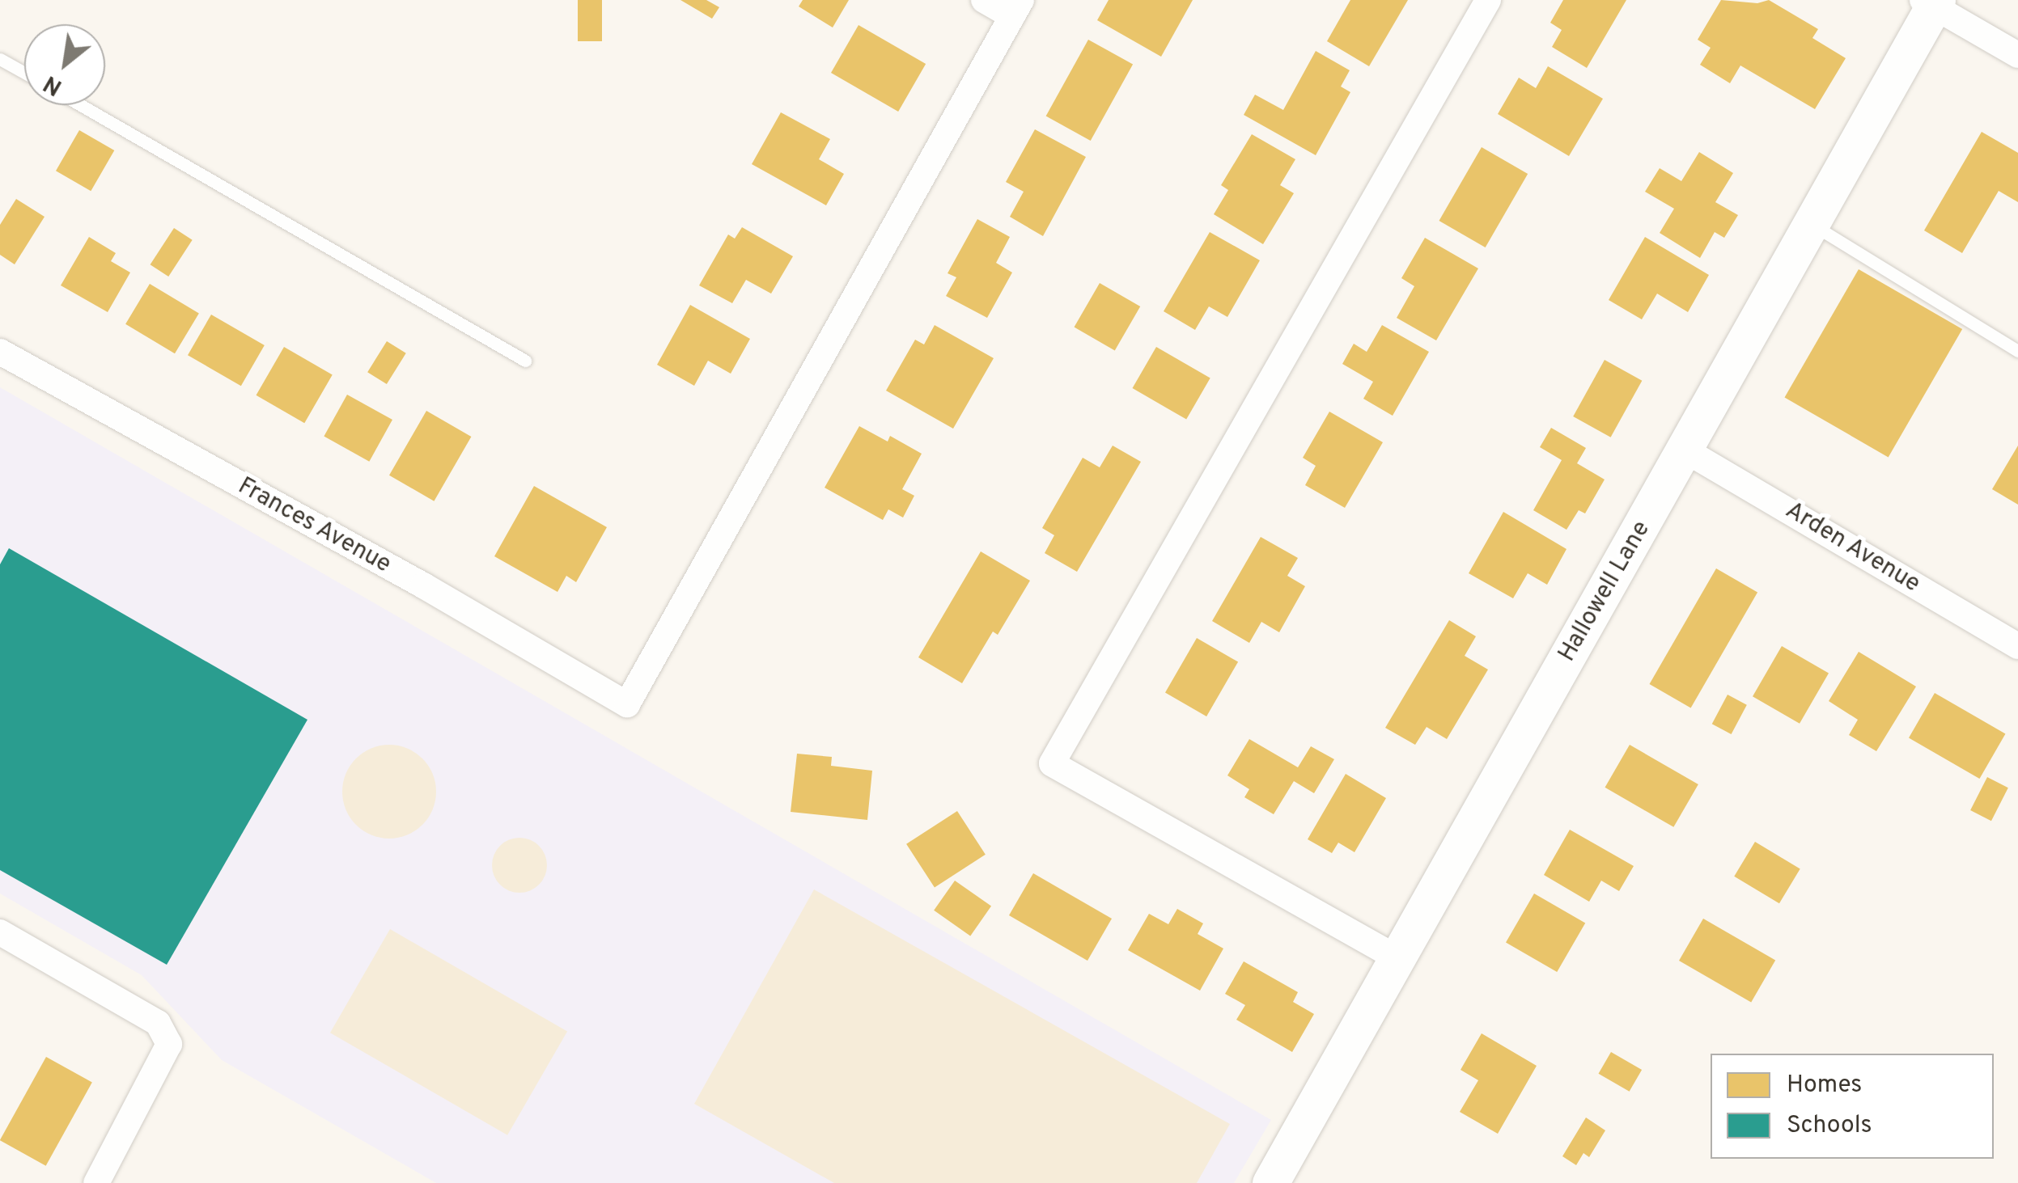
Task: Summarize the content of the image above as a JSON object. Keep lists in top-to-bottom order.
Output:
{
  "streets": {
    "street": ["Frances Avenue", "Arden Avenue", "Hallowell Lane"]
  },
  "crossings": [
    ["Arden Avenue", "Hallowell Lane"]
  ],
  "legend": ["Homes", "Schools"],
  "north": "bottom left"
}
